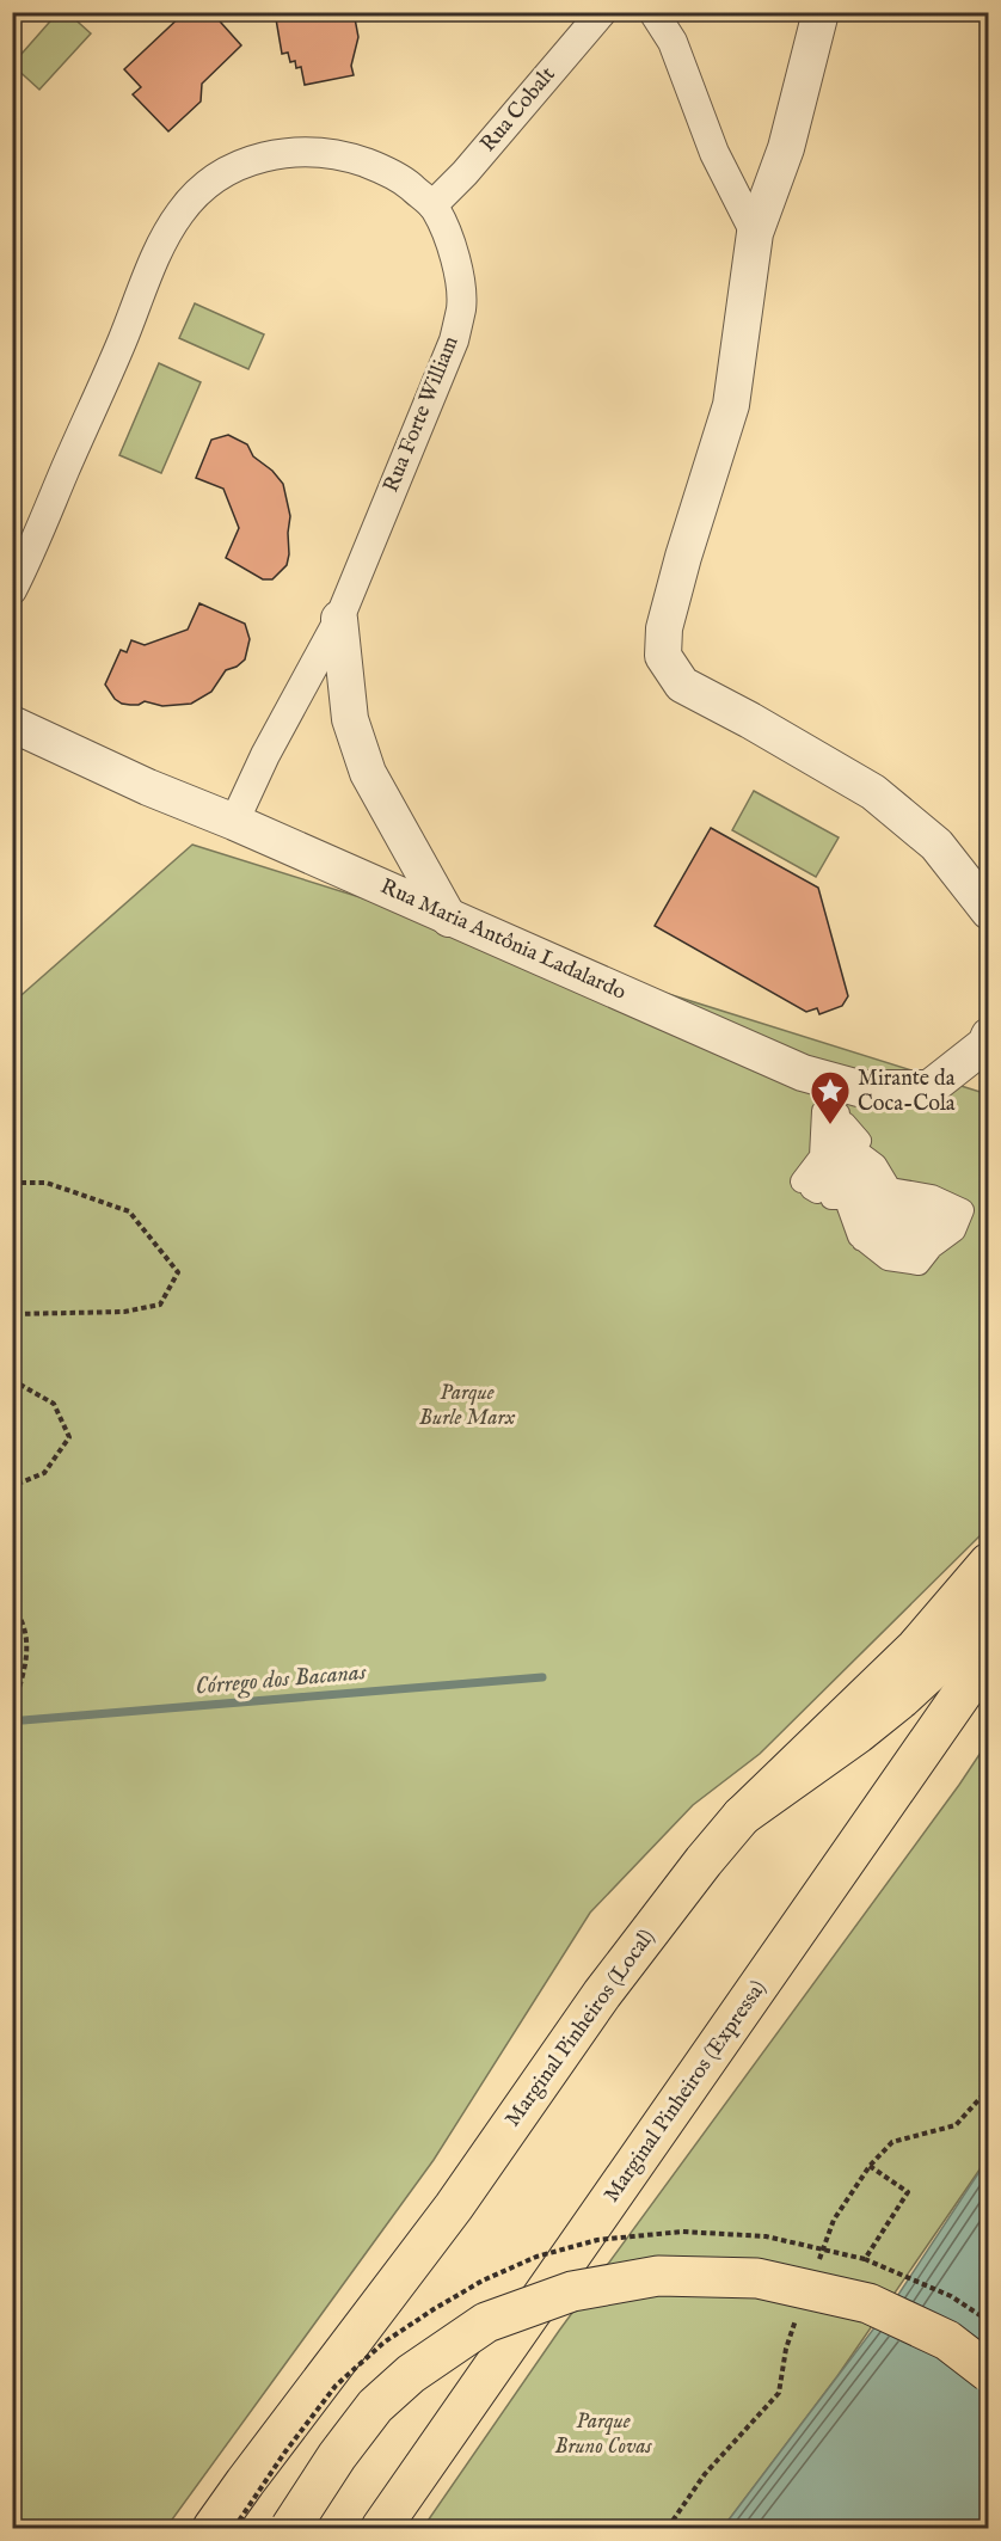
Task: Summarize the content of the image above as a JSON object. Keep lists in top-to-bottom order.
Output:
{
  "streets": {
    "main road": ["Marginal Pinheiros (Local)", "Marginal Pinheiros (Expressa)"],
    "street": ["Rua Cobalt", "Rua Forte William", "Rua Maria Antônia Ladalardo"]
  },
  "crossings": [
    ["Rua Cobalt", "Rua Forte William"],
    ["Rua Forte William", "Rua Maria Antônia Ladalardo"]
  ],
  "water": ["Córrego dos Bacanas"],
  "parks": ["Parque Burle Marx", "Parque Bruno Covas"],
  "places": {
    "place": ["Mirante da Coca-Cola"]
  }
}
